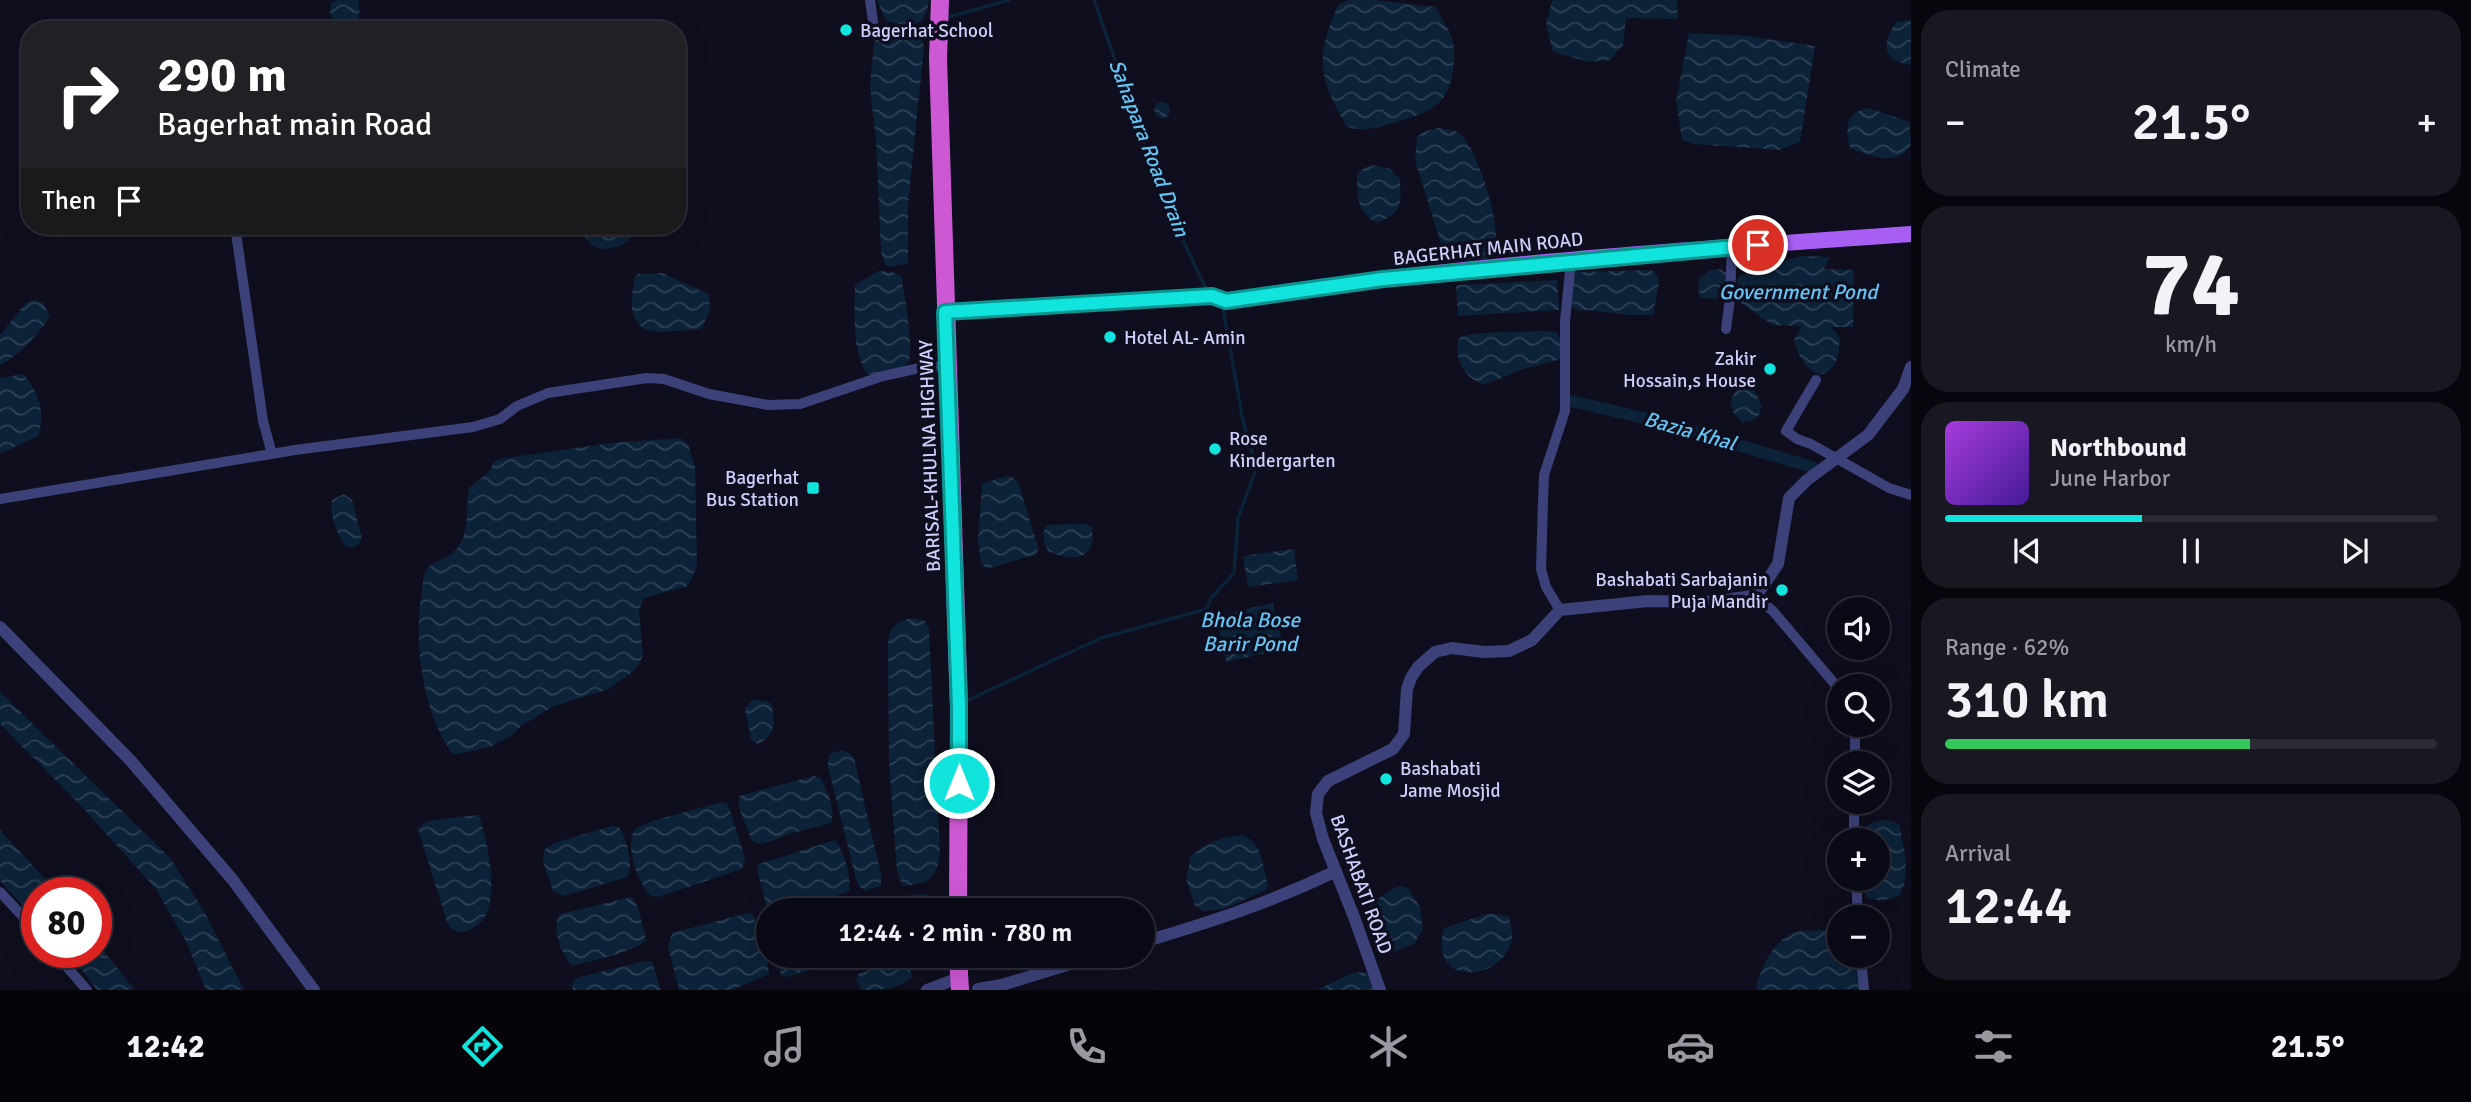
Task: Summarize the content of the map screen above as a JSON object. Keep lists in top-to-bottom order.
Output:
{
  "streets": {
    "highway": ["BARISAL-KHULNA HIGHWAY"],
    "main road": ["BAGERHAT MAIN ROAD"],
    "street": ["BASHABATI ROAD"]
  },
  "crossings": [
    ["BAGERHAT MAIN ROAD", "BARISAL-KHULNA HIGHWAY"]
  ],
  "water": [
    "Sahapara Road Drain",
    "Government Pond",
    "Bazia Khal",
    "Bhola Bose Barir Pond"
  ],
  "places": {
    "other": [
      "Bagerhat School",
      "Hotel AL- Amin",
      "Zakir Hossain,s House",
      "Rose Kindergarten",
      "Bashabati Sarbajanin Puja Mandir",
      "Bashabati Jame Mosjid"
    ],
    "transit": ["Bagerhat Bus Station"]
  },
  "page": {
    "tile": [
      "Climate",
      ["74", "km/h"],
      ["Range · 62%", "310 km"],
      ["Arrival", "12:44"]
    ],
    "turn": ["290 m", "Bagerhat main Road"],
    "heat": ["−", "21.5°", "+"],
    "then": "Then",
    "song": ["Northbound", "June Harbor"],
    "map_buttons": ["+", "−"],
    "limit": "80",
    "trip": "12:44 · 2 min · 780 m",
    "tabs": ["12:42", "21.5°"]
  }
}
